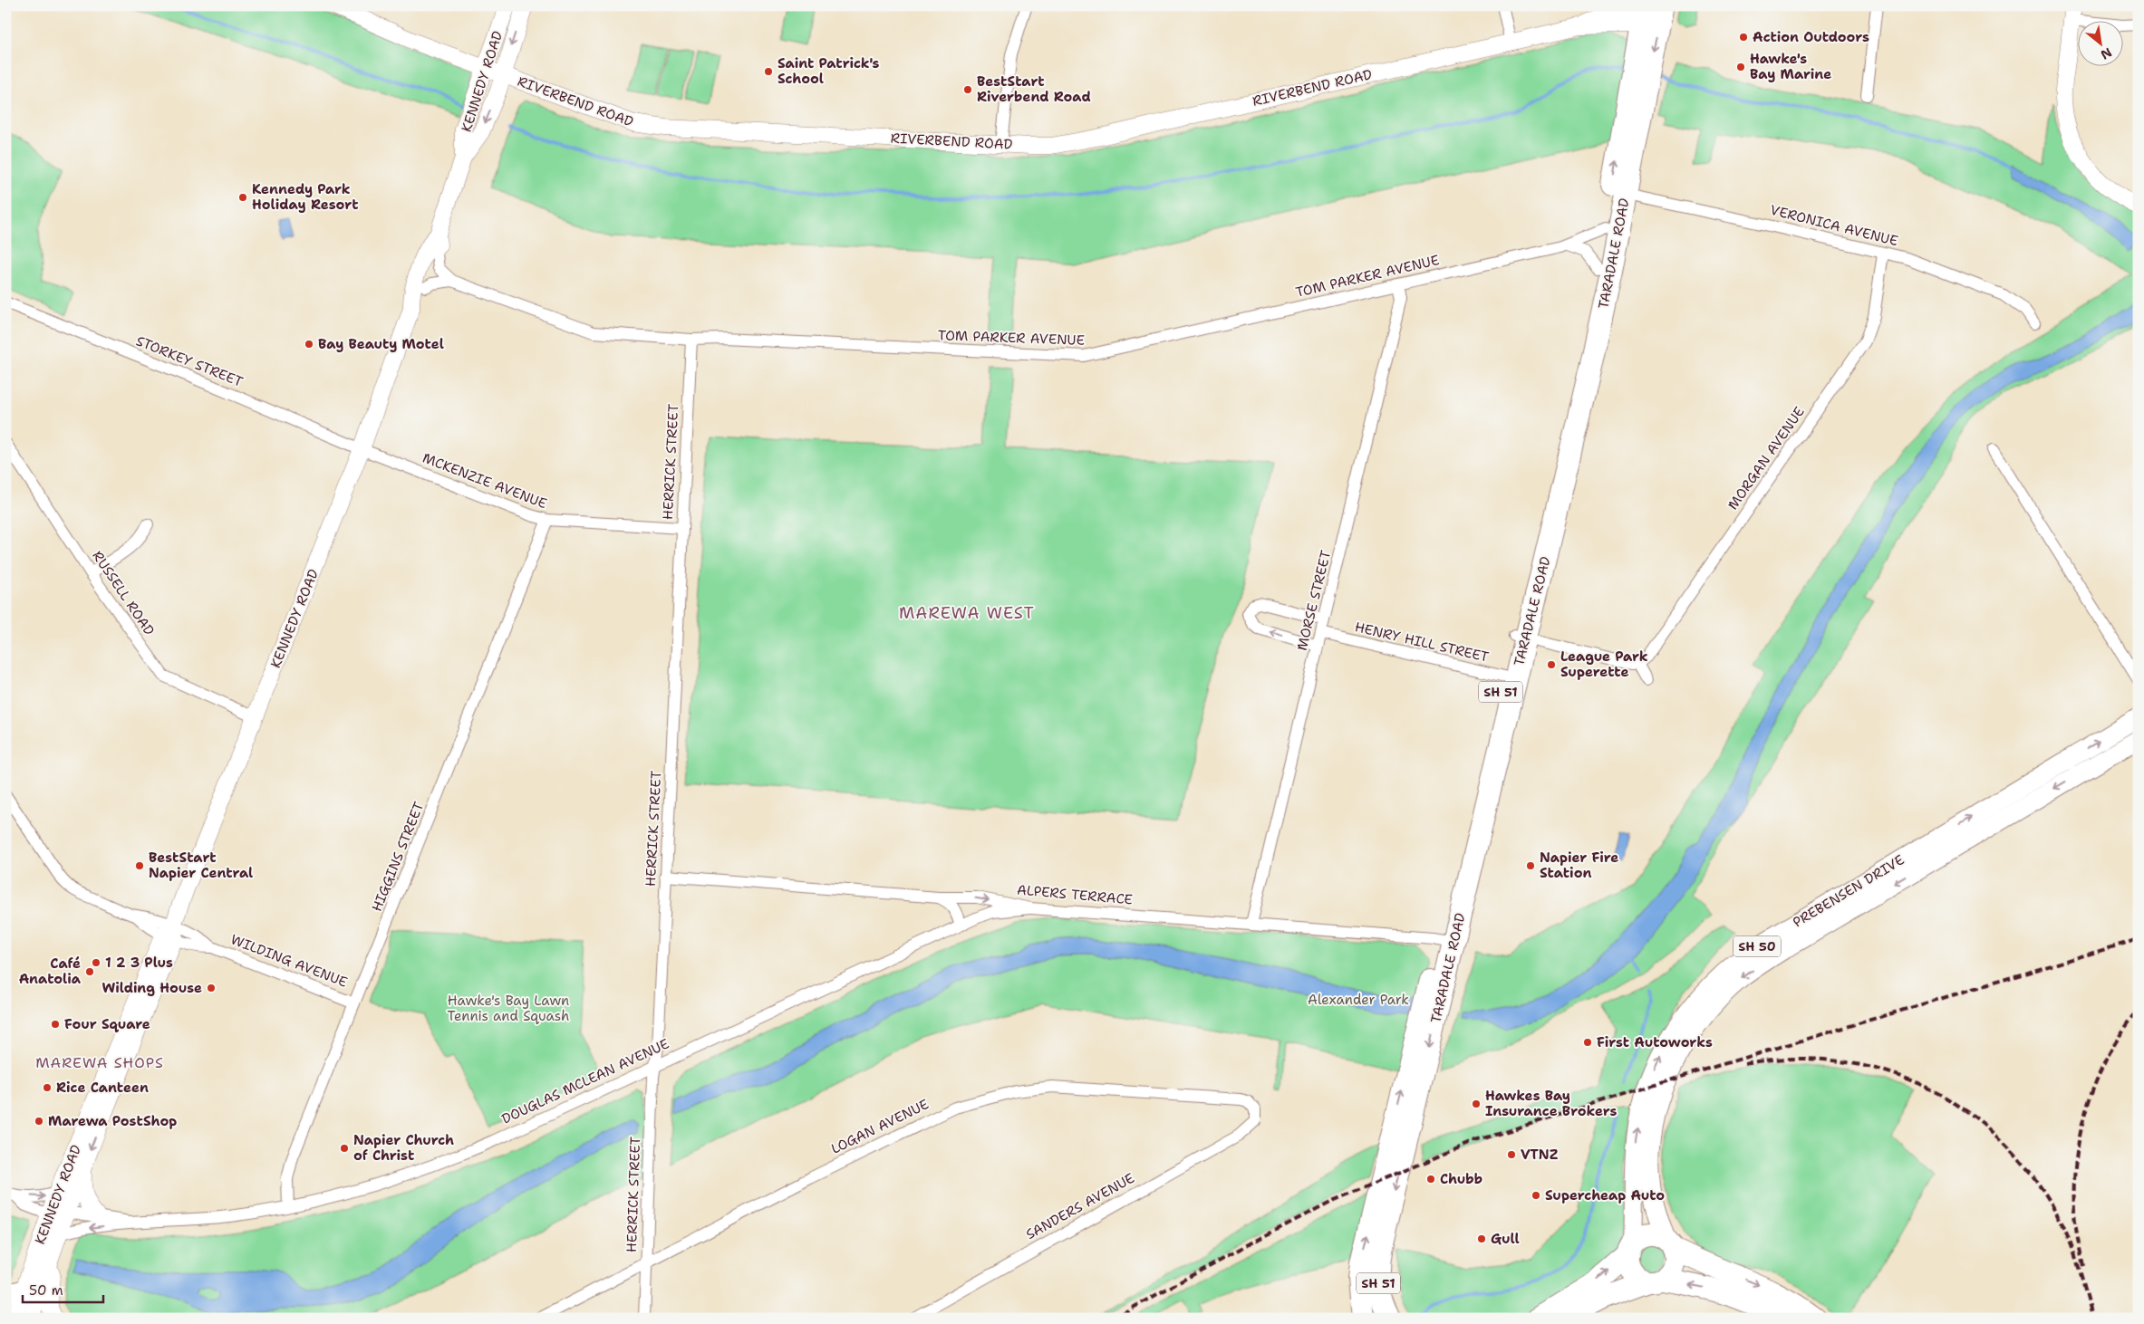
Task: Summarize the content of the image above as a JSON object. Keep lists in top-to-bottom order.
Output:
{
  "streets": {
    "highway": ["TARADALE ROAD", "SH 51", "SH 50"],
    "main road": ["KENNEDY ROAD", "RIVERBEND ROAD", "PREBENSEN DRIVE"],
    "street": [
      "VERONICA AVENUE",
      "TOM PARKER AVENUE",
      "STORKEY STREET",
      "MORGAN AVENUE",
      "HERRICK STREET",
      "MCKENZIE AVENUE",
      "RUSSELL ROAD",
      "MORSE STREET",
      "HENRY HILL STREET",
      "HIGGINS STREET",
      "ALPERS TERRACE",
      "WILDING AVENUE",
      "DOUGLAS MCLEAN AVENUE",
      "LOGAN AVENUE",
      "SANDERS AVENUE"
    ]
  },
  "crossings": [
    ["KENNEDY ROAD", "RIVERBEND ROAD"],
    ["KENNEDY ROAD", "STORKEY STREET"],
    ["KENNEDY ROAD", "MCKENZIE AVENUE"],
    ["KENNEDY ROAD", "RUSSELL ROAD"],
    ["KENNEDY ROAD", "WILDING AVENUE"],
    ["KENNEDY ROAD", "DOUGLAS MCLEAN AVENUE"],
    ["RIVERBEND ROAD", "TARADALE ROAD"],
    ["VERONICA AVENUE", "TARADALE ROAD"],
    ["VERONICA AVENUE", "MORGAN AVENUE"],
    ["TARADALE ROAD", "TOM PARKER AVENUE"],
    ["TARADALE ROAD", "HENRY HILL STREET"],
    ["TARADALE ROAD", "ALPERS TERRACE"],
    ["TOM PARKER AVENUE", "HERRICK STREET"],
    ["TOM PARKER AVENUE", "MORSE STREET"],
    ["STORKEY STREET", "MCKENZIE AVENUE"],
    ["HERRICK STREET", "MCKENZIE AVENUE"],
    ["HERRICK STREET", "ALPERS TERRACE"],
    ["HERRICK STREET", "DOUGLAS MCLEAN AVENUE"],
    ["HERRICK STREET", "LOGAN AVENUE"],
    ["MCKENZIE AVENUE", "HIGGINS STREET"],
    ["MORSE STREET", "HENRY HILL STREET"],
    ["MORSE STREET", "ALPERS TERRACE"],
    ["HIGGINS STREET", "WILDING AVENUE"],
    ["HIGGINS STREET", "DOUGLAS MCLEAN AVENUE"],
    ["PREBENSEN DRIVE", "SH 50"],
    ["ALPERS TERRACE", "DOUGLAS MCLEAN AVENUE"],
    ["LOGAN AVENUE", "SANDERS AVENUE"]
  ],
  "districts": ["MAREWA WEST", "MAREWA SHOPS"],
  "parks": ["Alexander Park", "Hawke's Bay Lawn Tennis and Squash"],
  "places": [
    "Action Outdoors",
    "Hawke's Bay Marine",
    "Saint Patrick's School",
    "BestStart Riverbend Road",
    "Kennedy Park Holiday Resort",
    "Bay Beauty Motel",
    "League Park Superette",
    "BestStart Napier Central",
    "Napier Fire Station",
    "1 2 3 Plus",
    "Café Anatolia",
    "Wilding House",
    "Four Square",
    "First Autoworks",
    "Rice Canteen",
    "Hawkes Bay Insurance Brokers",
    "Marewa PostShop",
    "Napier Church of Christ",
    "VTNZ",
    "Chubb",
    "Supercheap Auto",
    "Gull"
  ],
  "scale_bar": "50 m",
  "north": "bottom right"
}
